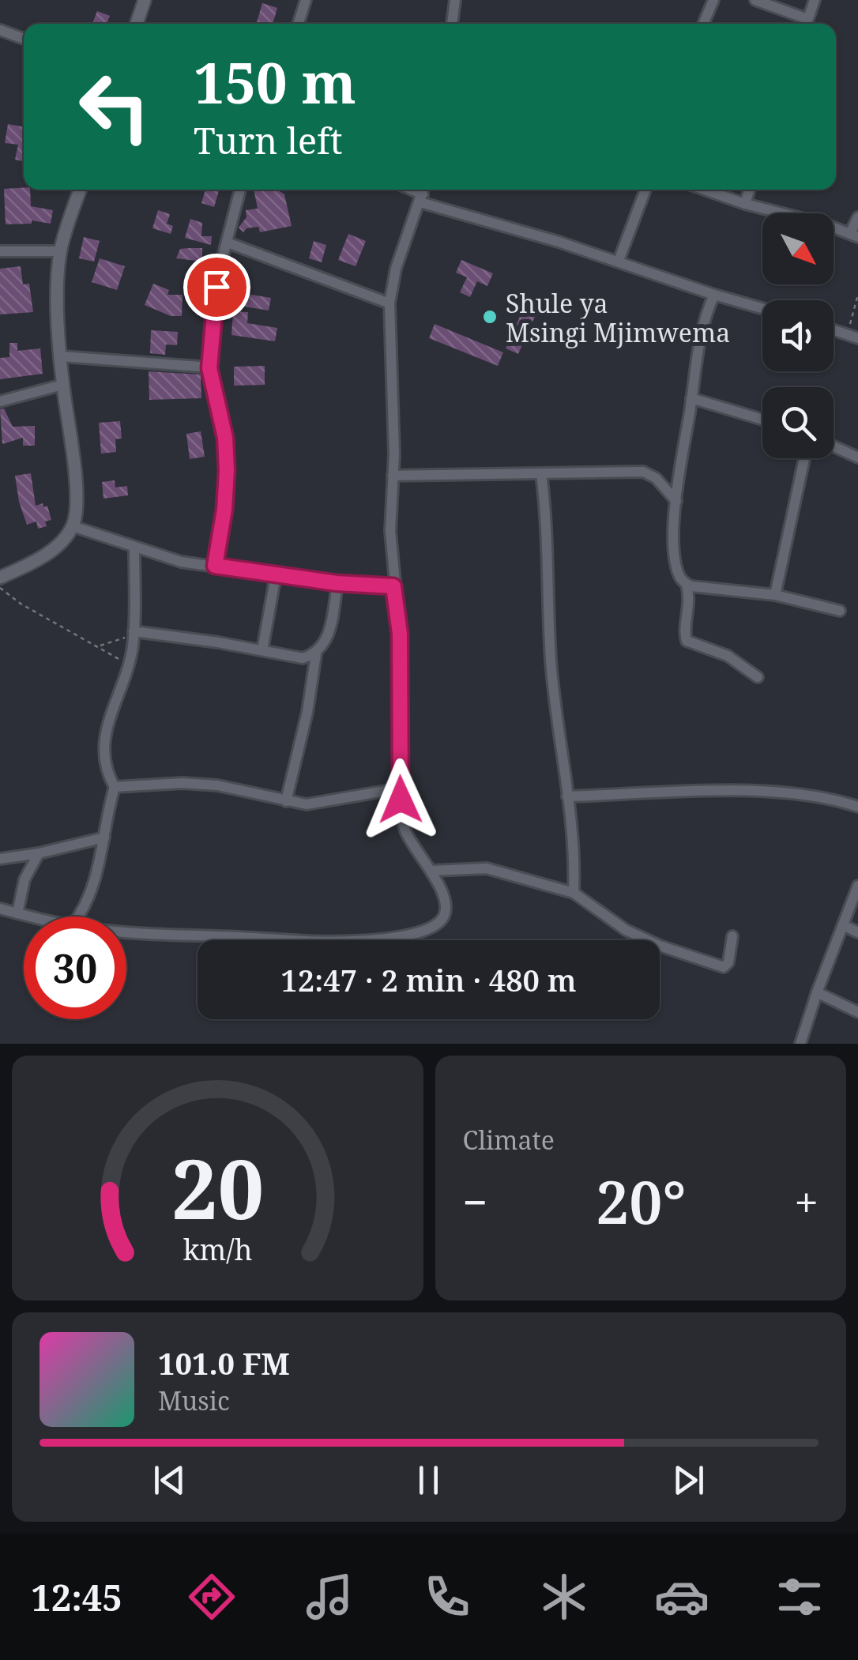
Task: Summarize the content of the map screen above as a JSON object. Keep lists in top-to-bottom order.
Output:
{
  "places": ["Shule ya Msingi Mjimwema"],
  "north": "bottom right",
  "page": {
    "turn": ["150 m", "Turn left"],
    "limit": "30",
    "trip": "12:47 · 2 min · 480 m",
    "tile": "Climate",
    "heat": ["−", "20°", "+"],
    "song": ["101.0 FM", "Music"],
    "tabs": "12:45",
    "gauge": ["20", "km/h"]
  }
}
